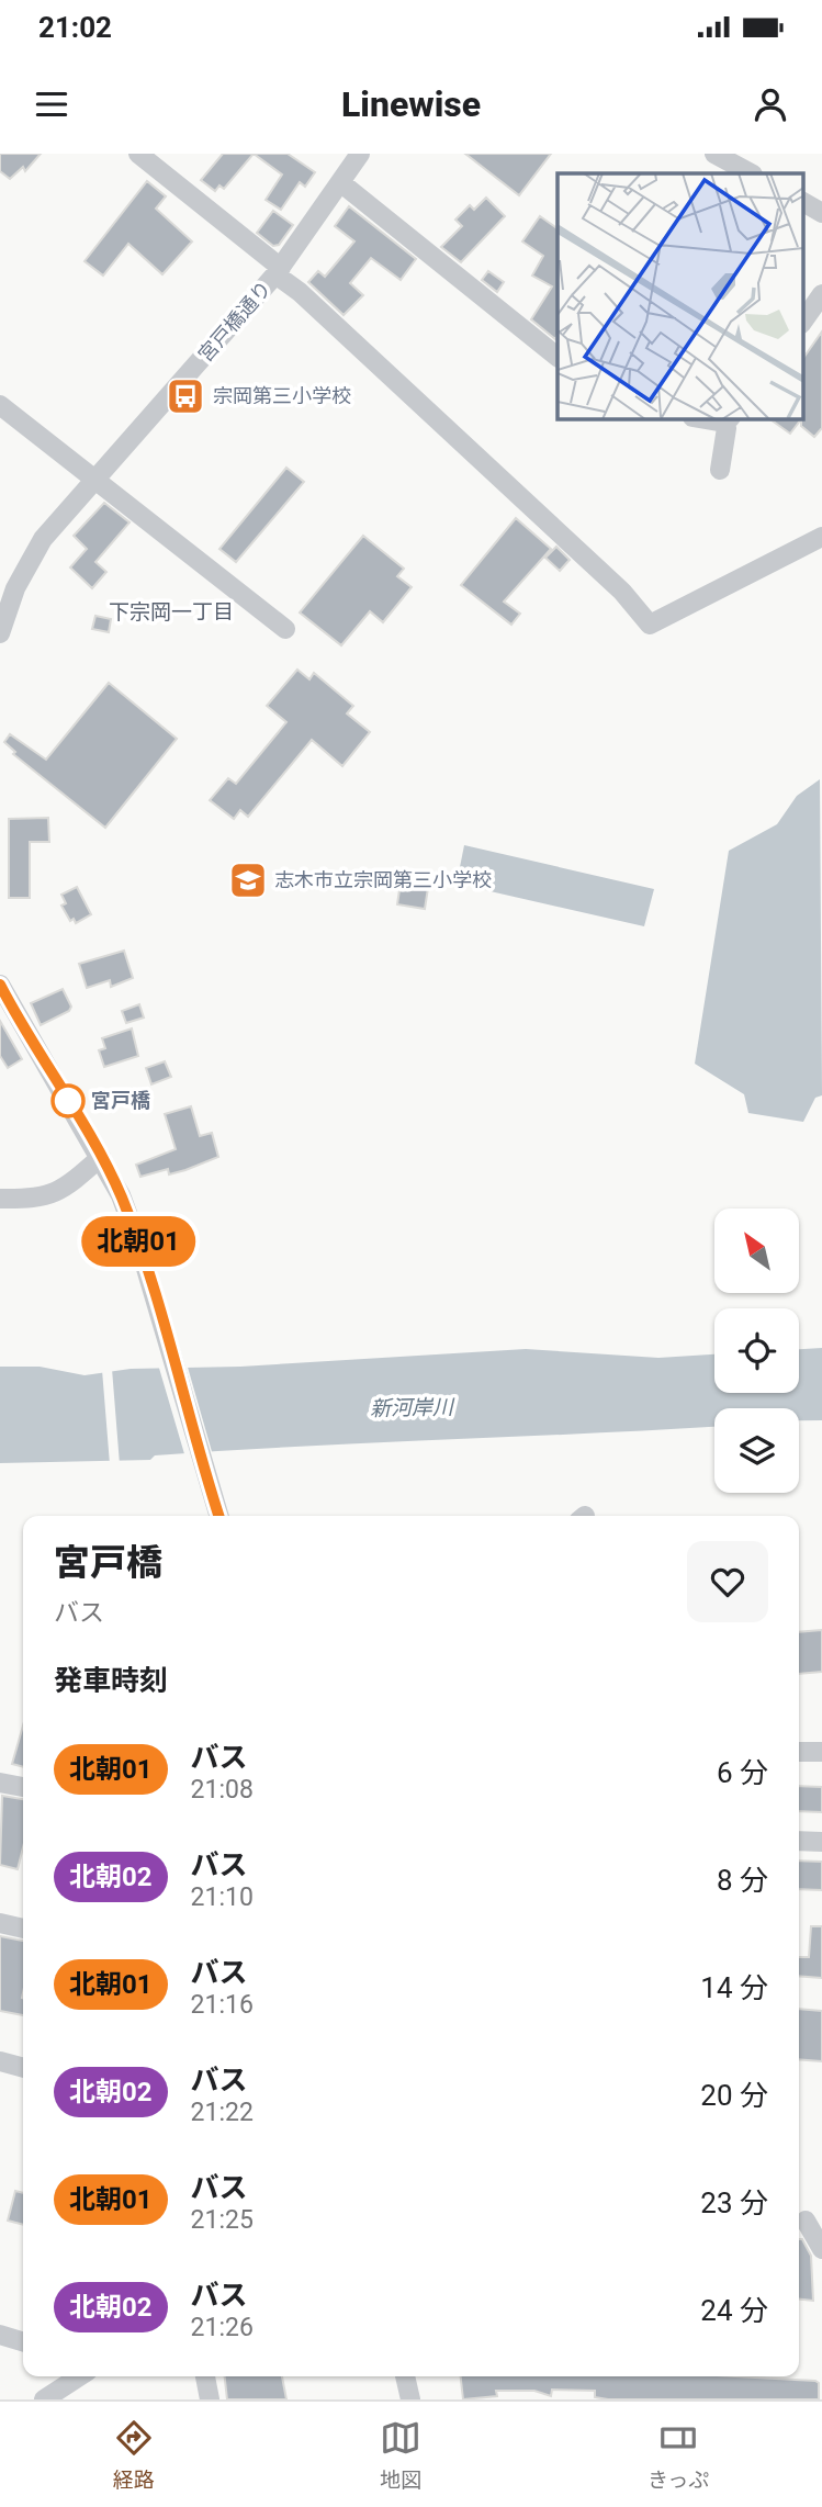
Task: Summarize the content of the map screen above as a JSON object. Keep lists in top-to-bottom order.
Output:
{
  "streets": {
    "street": ["宮戸橋通り"]
  },
  "districts": ["下宗岡一丁目"],
  "water": ["新河岸川"],
  "places": {
    "bus stop": ["宗岡第三小学校"],
    "school or university": ["志木市立宗岡第三小学校"],
    "other": ["宮戸橋"]
  },
  "lines": ["bus line 北朝01"],
  "north": "top left",
  "page": {
    "status": "21:02",
    "header": "Linewise",
    "on_map": "北朝01",
    "heading": [
      ["宮戸橋", "バス"],
      "発車時刻"
    ],
    "list": [
      {
        "mark": "北朝01",
        "name": "バス",
        "note": "21:08",
        "value": "6 分"
      },
      {
        "mark": "北朝02",
        "name": "バス",
        "note": "21:10",
        "value": "8 分"
      },
      {
        "mark": "北朝01",
        "name": "バス",
        "note": "21:16",
        "value": "14 分"
      },
      {
        "mark": "北朝02",
        "name": "バス",
        "note": "21:22",
        "value": "20 分"
      },
      {
        "mark": "北朝01",
        "name": "バス",
        "note": "21:25",
        "value": "23 分"
      },
      {
        "mark": "北朝02",
        "name": "バス",
        "note": "21:26",
        "value": "24 分"
      }
    ],
    "tabs": ["経路", "地図", "きっぷ"]
  }
}
